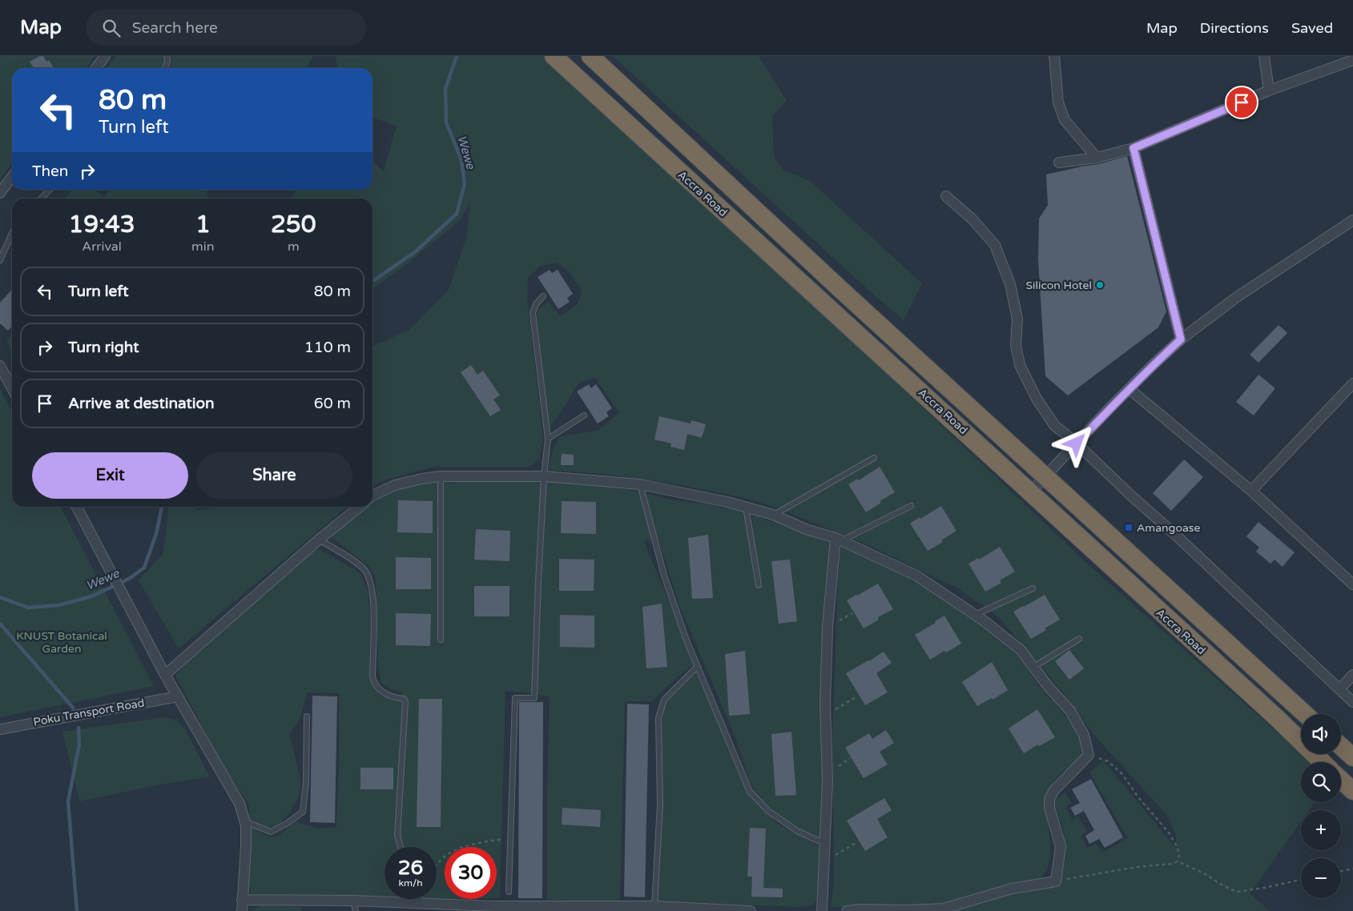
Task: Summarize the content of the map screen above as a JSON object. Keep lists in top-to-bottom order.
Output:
{
  "streets": {
    "highway": ["Accra Road"],
    "street": ["Poku Transport Road"]
  },
  "water": ["Wewe"],
  "parks": ["KNUST Botanical Garden"],
  "places": {
    "other": ["Silicon Hotel"],
    "transit": ["Amangoase"]
  },
  "page": {
    "header": "Map",
    "search": "Search here",
    "nav": ["Map", "Directions", "Saved"],
    "turn": ["80 m", "Turn left"],
    "then": "Then",
    "eta": [
      "19:43",
      "Arrival",
      "1",
      "min",
      "250",
      "m"
    ],
    "list": [
      {
        "name": "Turn left",
        "value": "80 m"
      },
      {
        "name": "Turn right",
        "value": "110 m"
      },
      {
        "name": "Arrive at destination",
        "value": "60 m"
      }
    ],
    "buttons": ["Exit", "Share"],
    "map_buttons": ["+", "−"],
    "speed": "26 km/h",
    "limit": "30"
  }
}
